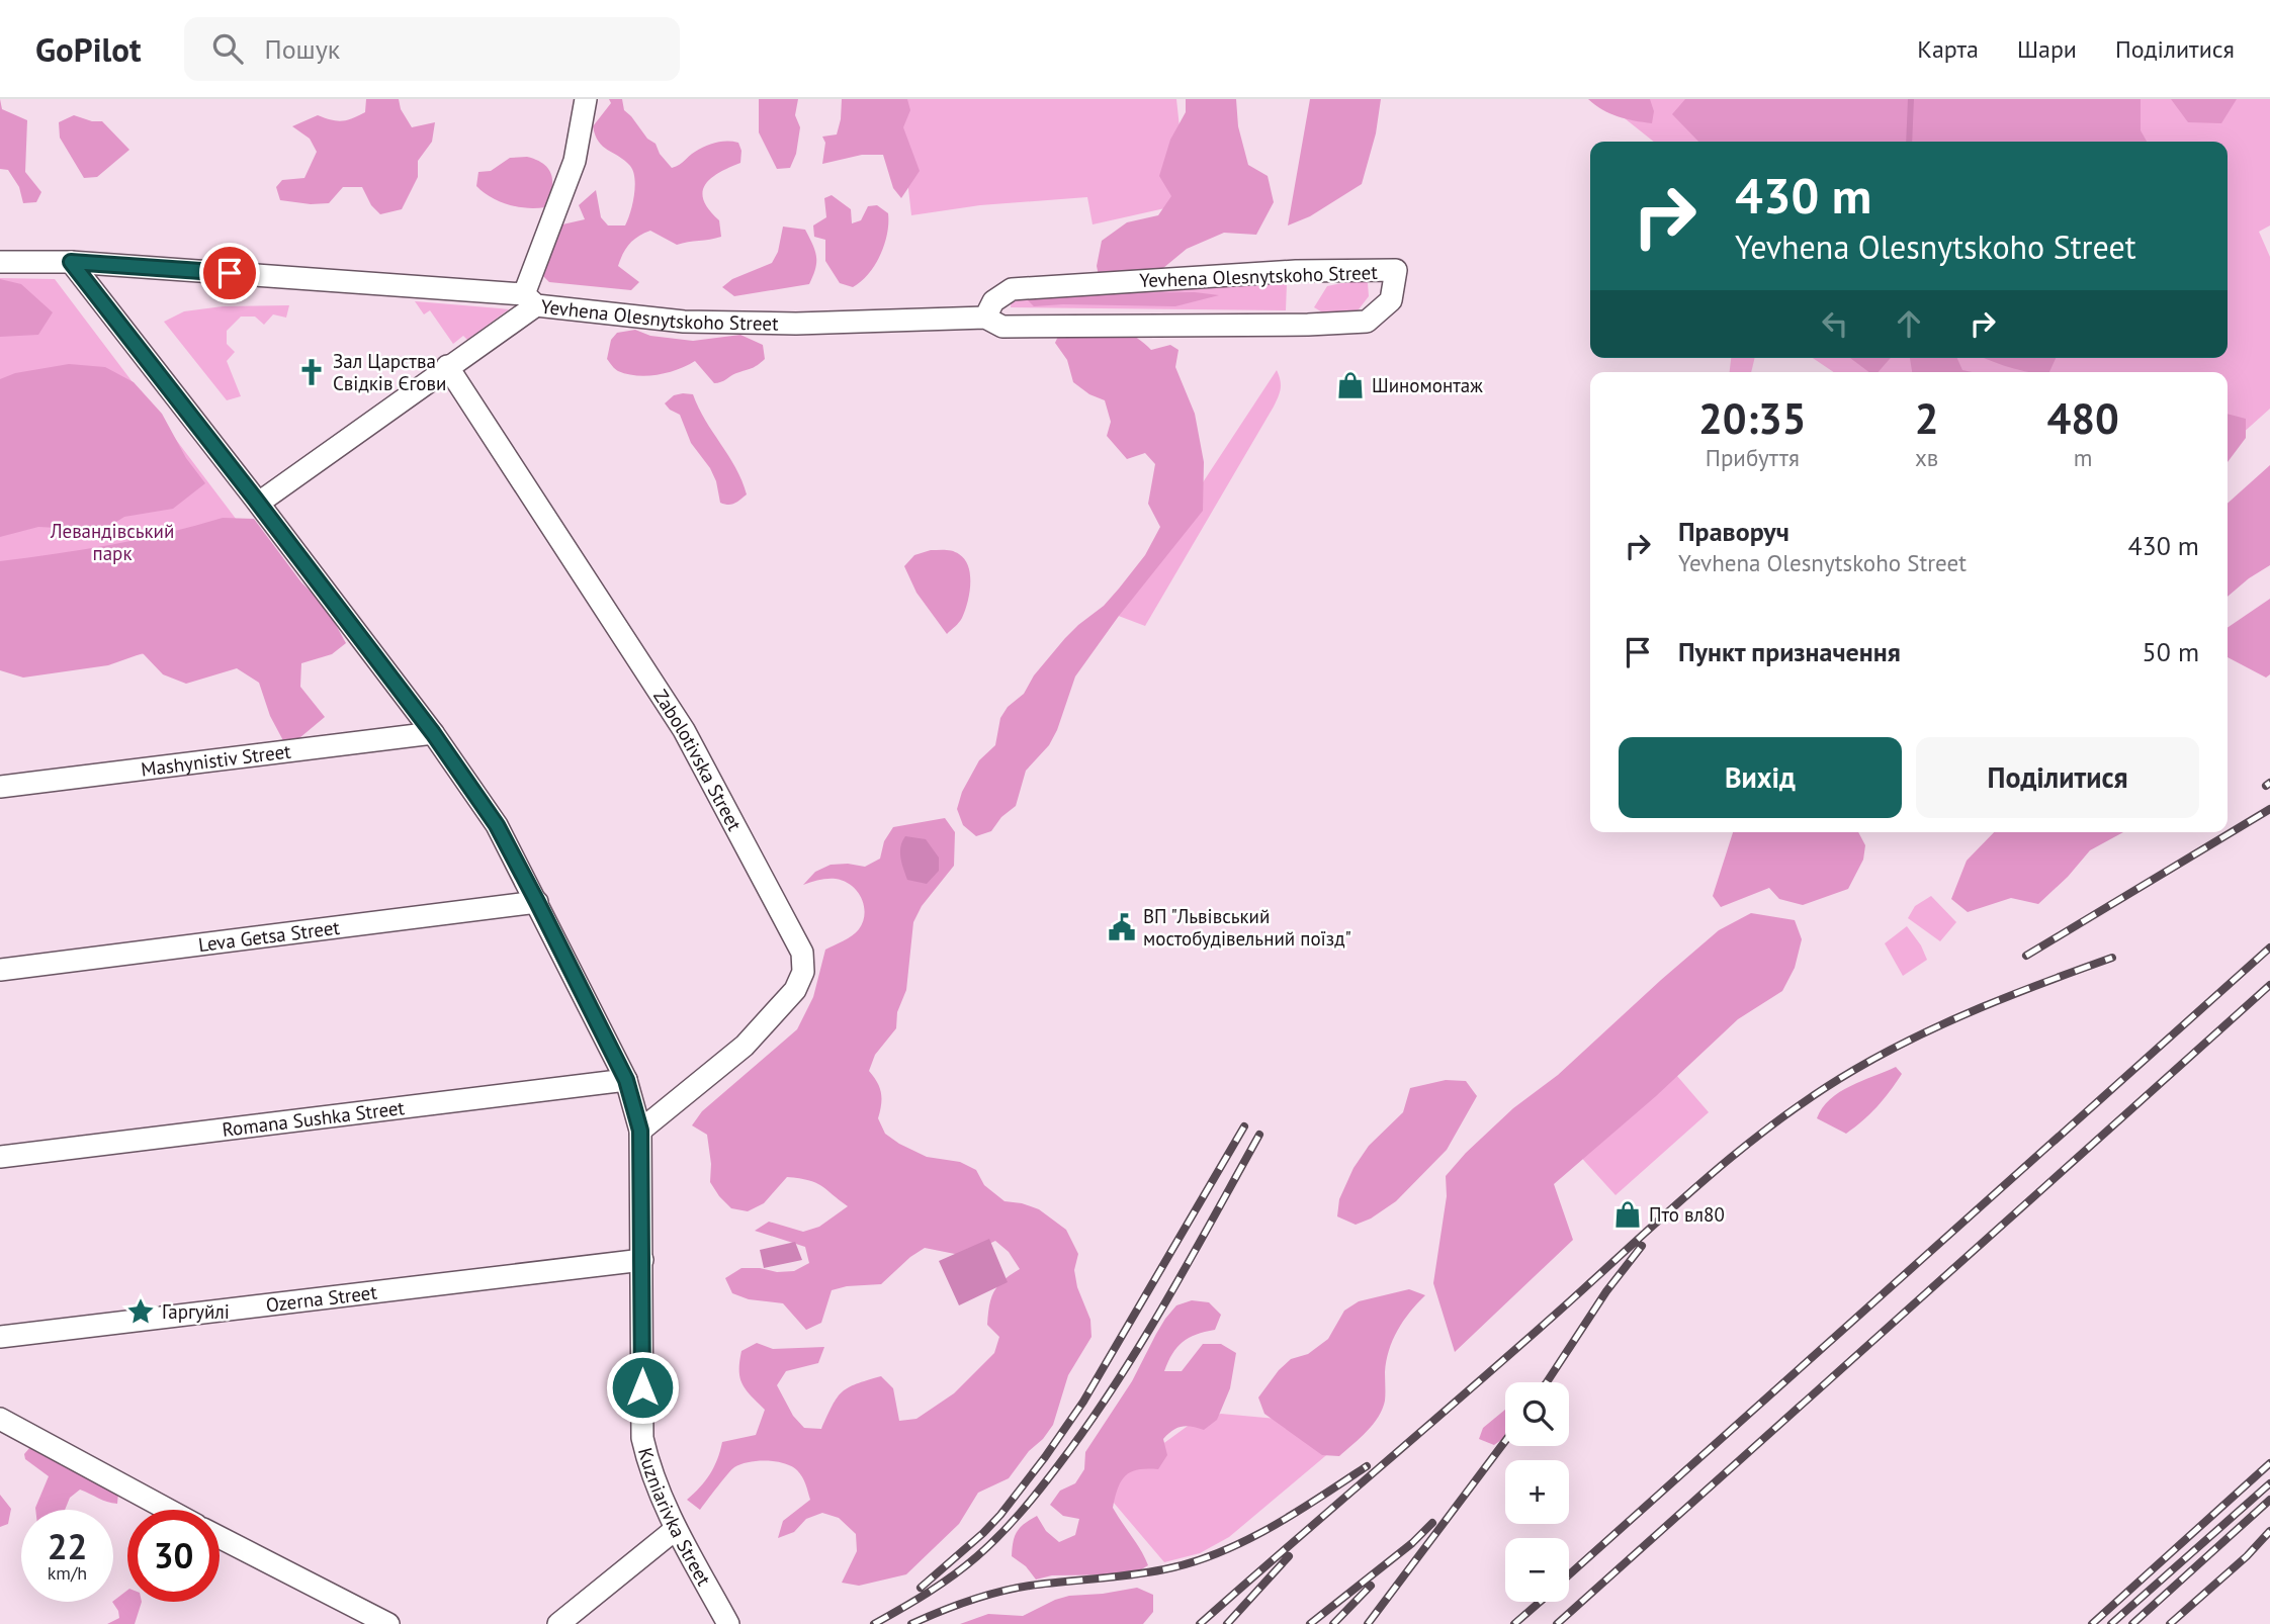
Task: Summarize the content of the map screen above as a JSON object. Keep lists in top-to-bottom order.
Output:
{
  "streets": {
    "street": [
      "Yevhena Olesnytskoho Street",
      "Mashynistiv Street",
      "Zabolotivska Street",
      "Leva Getsa Street",
      "Romana Sushka Street",
      "Ozerna Street",
      "Kuzniarivka Street"
    ]
  },
  "crossings": [
    ["Yevhena Olesnytskoho Street", "Kuzniarivka Street"],
    ["Mashynistiv Street", "Kuzniarivka Street"],
    ["Zabolotivska Street", "Kuzniarivka Street"],
    ["Leva Getsa Street", "Kuzniarivka Street"],
    ["Romana Sushka Street", "Kuzniarivka Street"],
    ["Ozerna Street", "Kuzniarivka Street"]
  ],
  "parks": ["Левандівський парк"],
  "places": {
    "church": ["Зал Царства Свідків Єгови"],
    "shop": ["Шиномонтаж", "Пто вл80"],
    "public building": ["ВП \"Львівський мостобудівельний поїзд\""],
    "place": ["Гаргуйлі"]
  },
  "page": {
    "header": "GoPilot",
    "search": "Пошук",
    "nav": ["Карта", "Шари", "Поділитися"],
    "turn": ["430 m", "Yevhena Olesnytskoho Street"],
    "eta": [
      "20:35",
      "Прибуття",
      "2",
      "хв",
      "480",
      "m"
    ],
    "list": [
      {
        "name": "Праворуч",
        "note": "Yevhena Olesnytskoho Street",
        "value": "430 m"
      },
      {
        "name": "Пункт призначення",
        "value": "50 m"
      }
    ],
    "buttons": ["Вихід", "Поділитися"],
    "map_buttons": ["+", "−"],
    "speed": "22 km/h",
    "limit": "30"
  }
}
